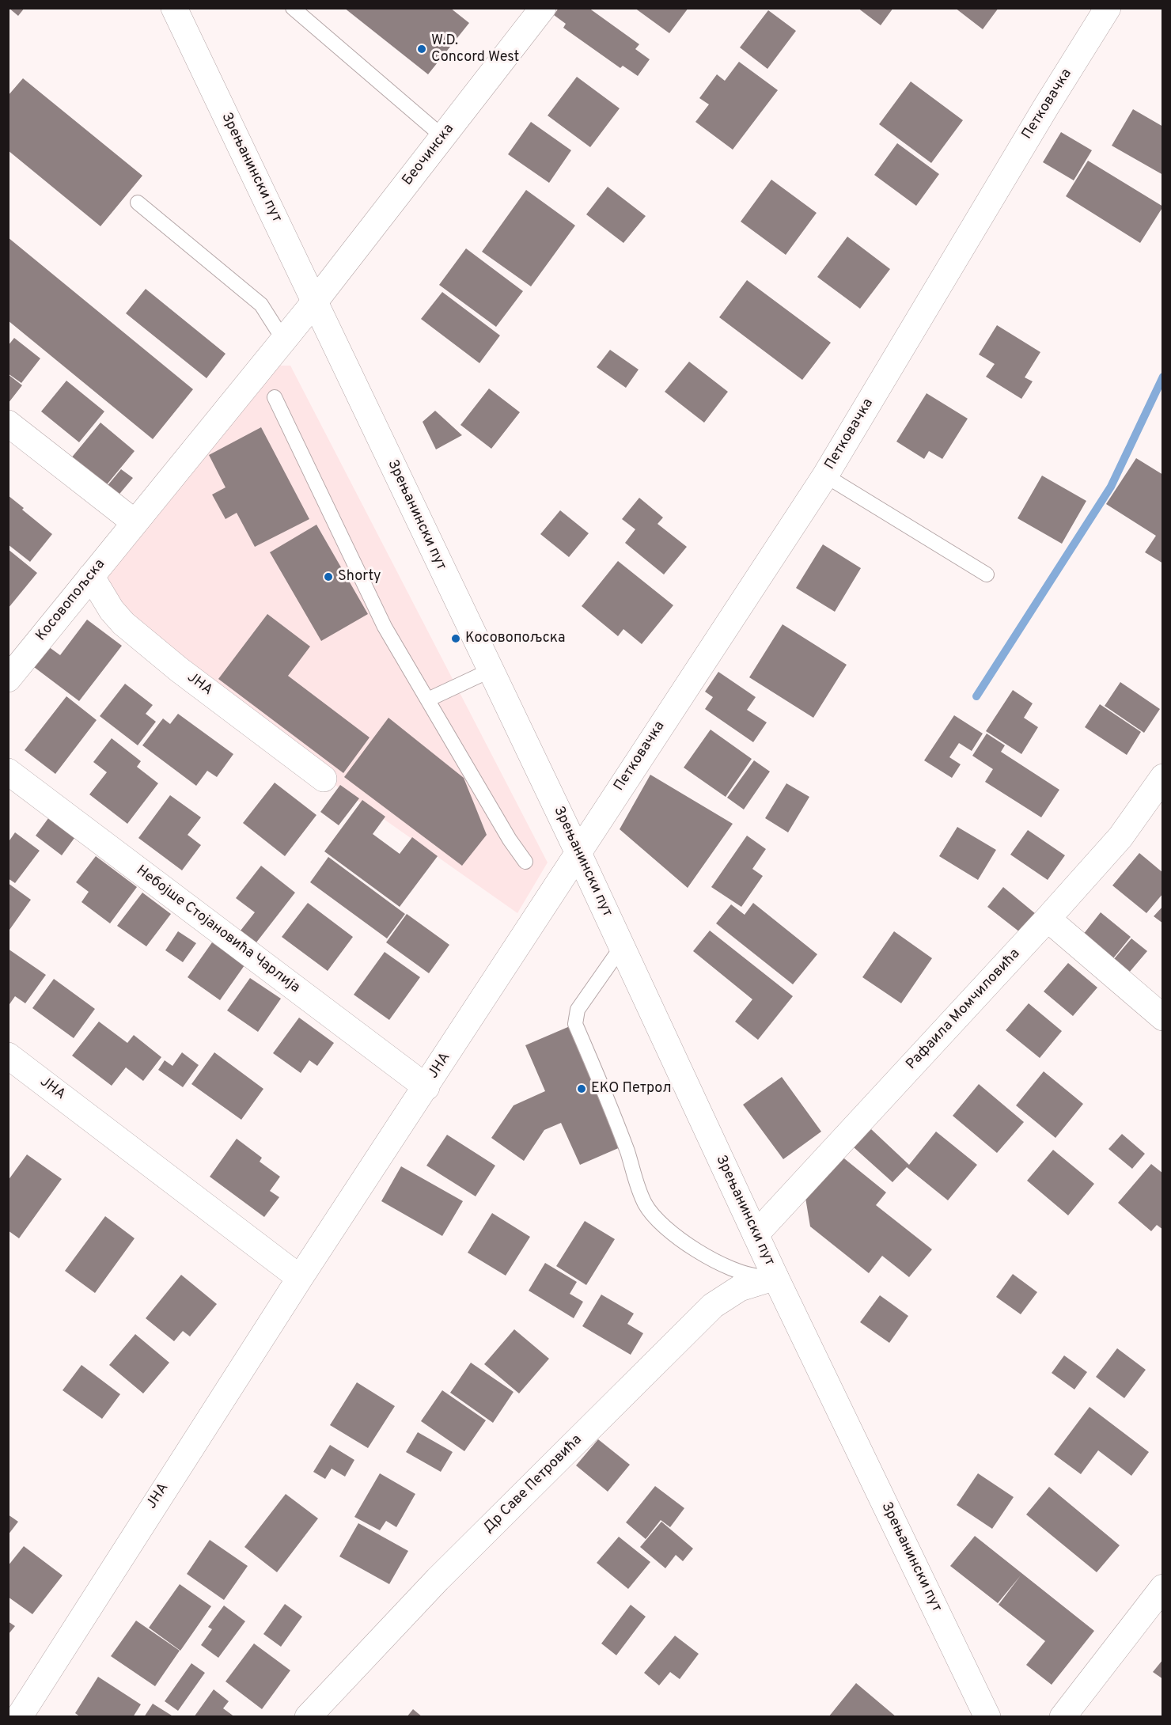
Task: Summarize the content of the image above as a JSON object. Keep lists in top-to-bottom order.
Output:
{
  "streets": {
    "street": [
      "Петковачка",
      "Беочинска",
      "Зрењанински пут",
      "Косовопољска",
      "ЈНА",
      "Небојше Стојановића Чарлија",
      "Рафаила Момчиловића",
      "Др Саве Петровића"
    ]
  },
  "crossings": [
    ["Петковачка", "Зрењанински пут"],
    ["Петковачка", "ЈНА"],
    ["Беочинска", "Зрењанински пут"],
    ["Беочинска", "Косовопољска"],
    ["Зрењанински пут", "Косовопољска"],
    ["Зрењанински пут", "ЈНА"],
    ["Зрењанински пут", "Рафаила Момчиловића"],
    ["Зрењанински пут", "Др Саве Петровића"],
    ["Косовопољска", "ЈНА"],
    ["ЈНА", "Небојше Стојановића Чарлија"]
  ],
  "places": [
    "W.D. Concord West",
    "Shorty",
    "Косовопољска",
    "ЕКО Петрол"
  ]
}
